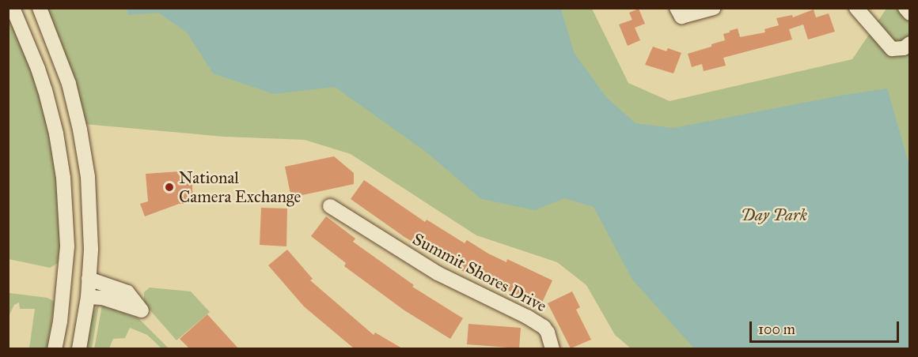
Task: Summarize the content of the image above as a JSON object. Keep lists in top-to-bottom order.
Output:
{
  "streets": {
    "street": ["Summit Shores Drive"]
  },
  "parks": ["Day Park"],
  "places": ["National Camera Exchange"],
  "scale_bar": "100 m"
}
